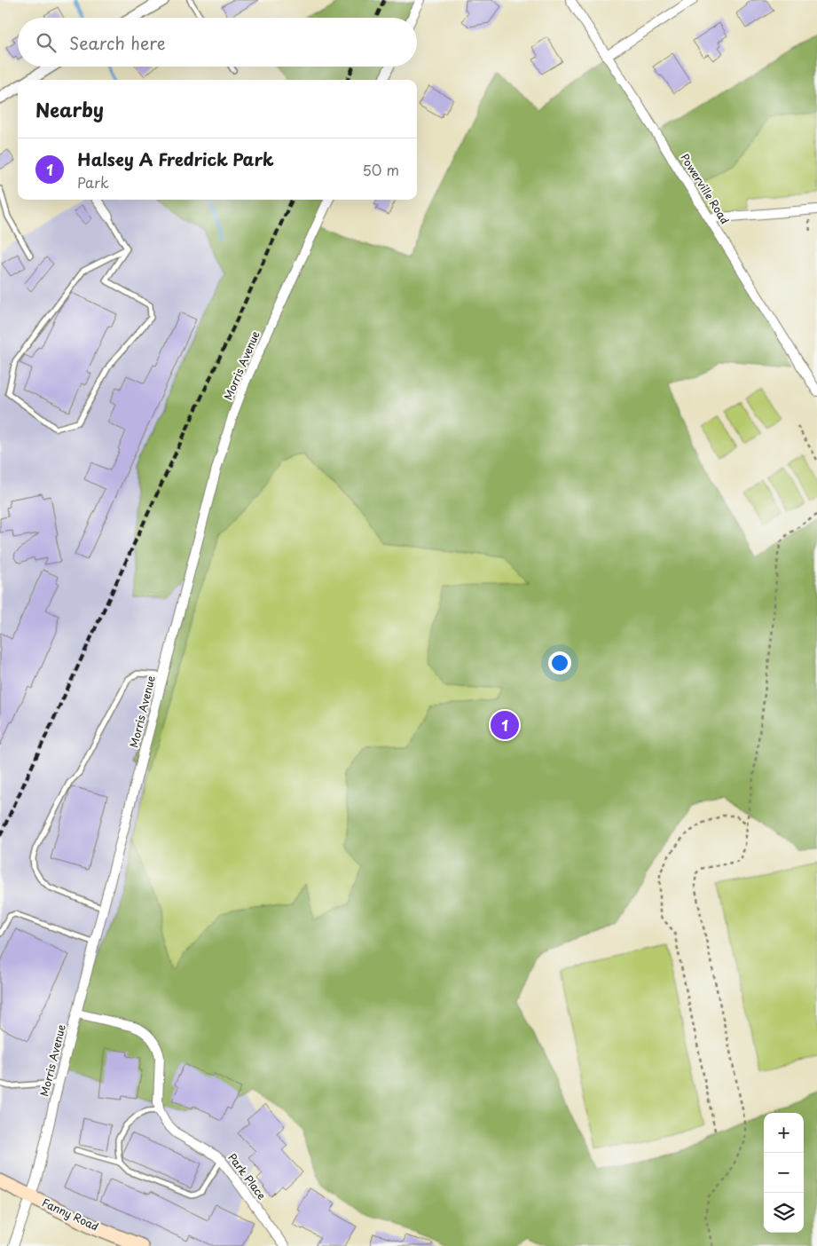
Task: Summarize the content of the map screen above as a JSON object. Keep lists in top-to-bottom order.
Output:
{
  "streets": {
    "main road": ["Fanny Road"],
    "street": ["Powerville Road", "Morris Avenue", "Park Place"]
  },
  "crossings": [
    ["Morris Avenue", "Fanny Road"]
  ],
  "page": {
    "search": "Search here",
    "heading": "Nearby",
    "list": [
      {
        "mark": "1",
        "name": "Halsey A Fredrick Park",
        "note": "Park",
        "value": "50 m"
      }
    ],
    "pins": "1",
    "map_buttons": ["+", "−"]
  }
}
